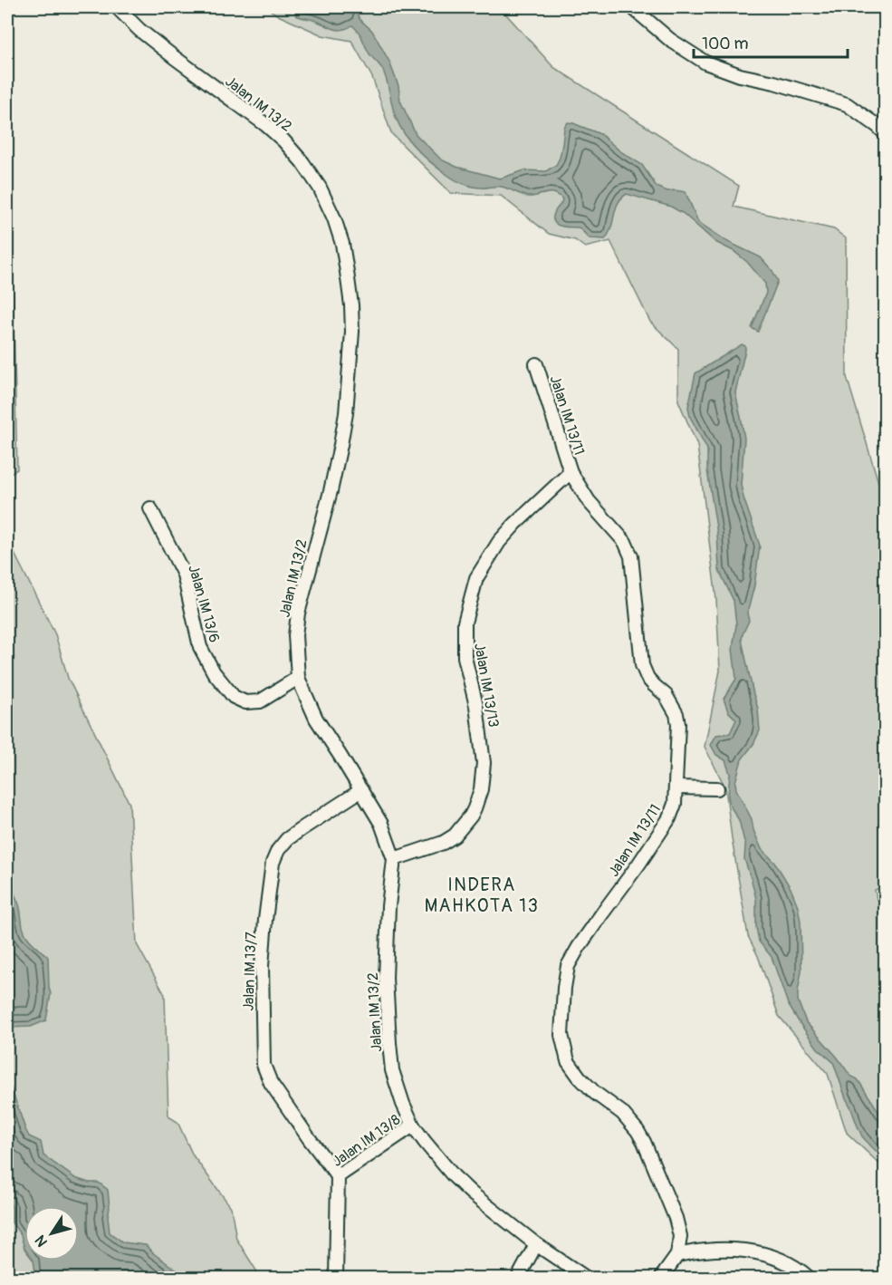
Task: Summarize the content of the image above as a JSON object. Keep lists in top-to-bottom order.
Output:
{
  "streets": {
    "street": [
      "Jalan IM 13/2",
      "Jalan IM 13/11",
      "Jalan IM 13/6",
      "Jalan IM 13/13",
      "Jalan IM 13/7",
      "Jalan IM 13/8"
    ]
  },
  "crossings": [
    ["Jalan IM 13/2", "Jalan IM 13/6"],
    ["Jalan IM 13/2", "Jalan IM 13/13"],
    ["Jalan IM 13/2", "Jalan IM 13/7"],
    ["Jalan IM 13/2", "Jalan IM 13/8"],
    ["Jalan IM 13/11", "Jalan IM 13/13"],
    ["Jalan IM 13/7", "Jalan IM 13/8"]
  ],
  "districts": ["INDERA MAHKOTA 13"],
  "scale_bar": "100 m",
  "north": "bottom left"
}
